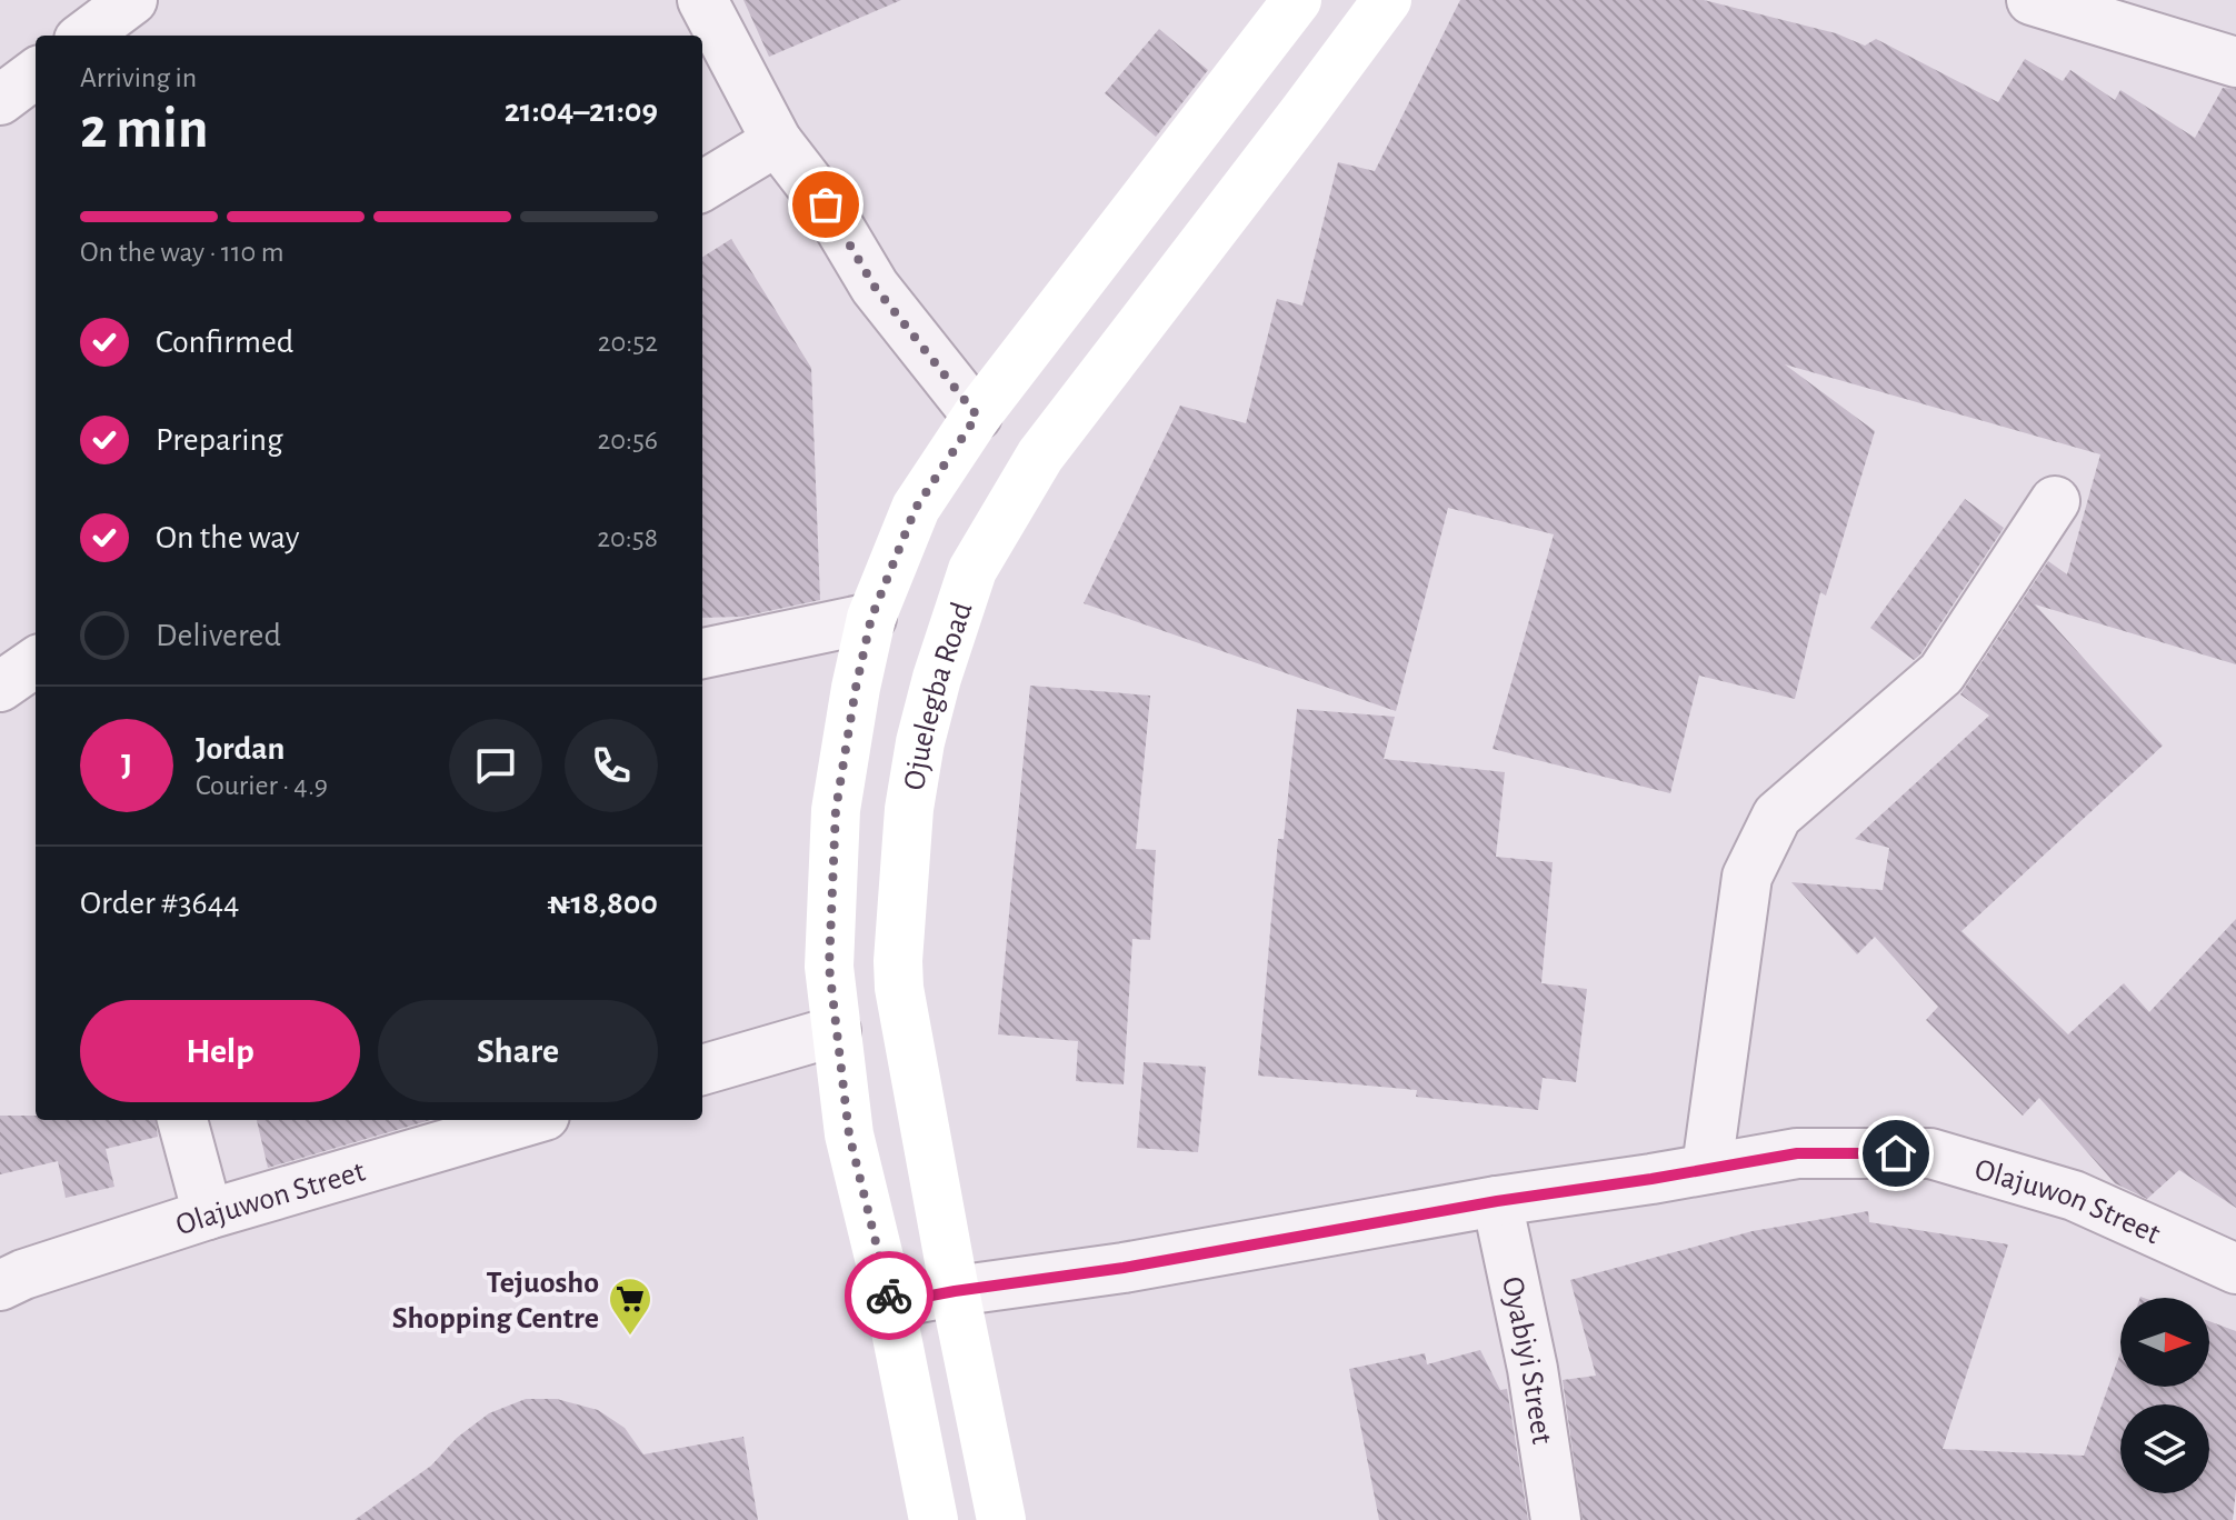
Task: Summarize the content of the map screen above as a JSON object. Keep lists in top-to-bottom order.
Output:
{
  "streets": {
    "main road": ["Ojuelegba Road"],
    "street": ["Olajuwon Street", "Oyabiyi Street"]
  },
  "crossings": [
    ["Ojuelegba Road", "Olajuwon Street"],
    ["Olajuwon Street", "Oyabiyi Street"]
  ],
  "places": {
    "supermarket": ["Tejuosho Shopping Centre"]
  },
  "north": "right",
  "page": {
    "heading": ["2 min", "Arriving in", "21:04–21:09"],
    "panel": [
      "Jordan",
      "Courier · 4.9",
      "Order #3644",
      "₦18,800"
    ],
    "bar": "On the way · 110 m",
    "list": [
      ["Confirmed", "20:52"],
      ["Preparing", "20:56"],
      ["On the way", "20:58"],
      "Delivered"
    ],
    "round": "J",
    "buttons": ["Help", "Share"]
  }
}
